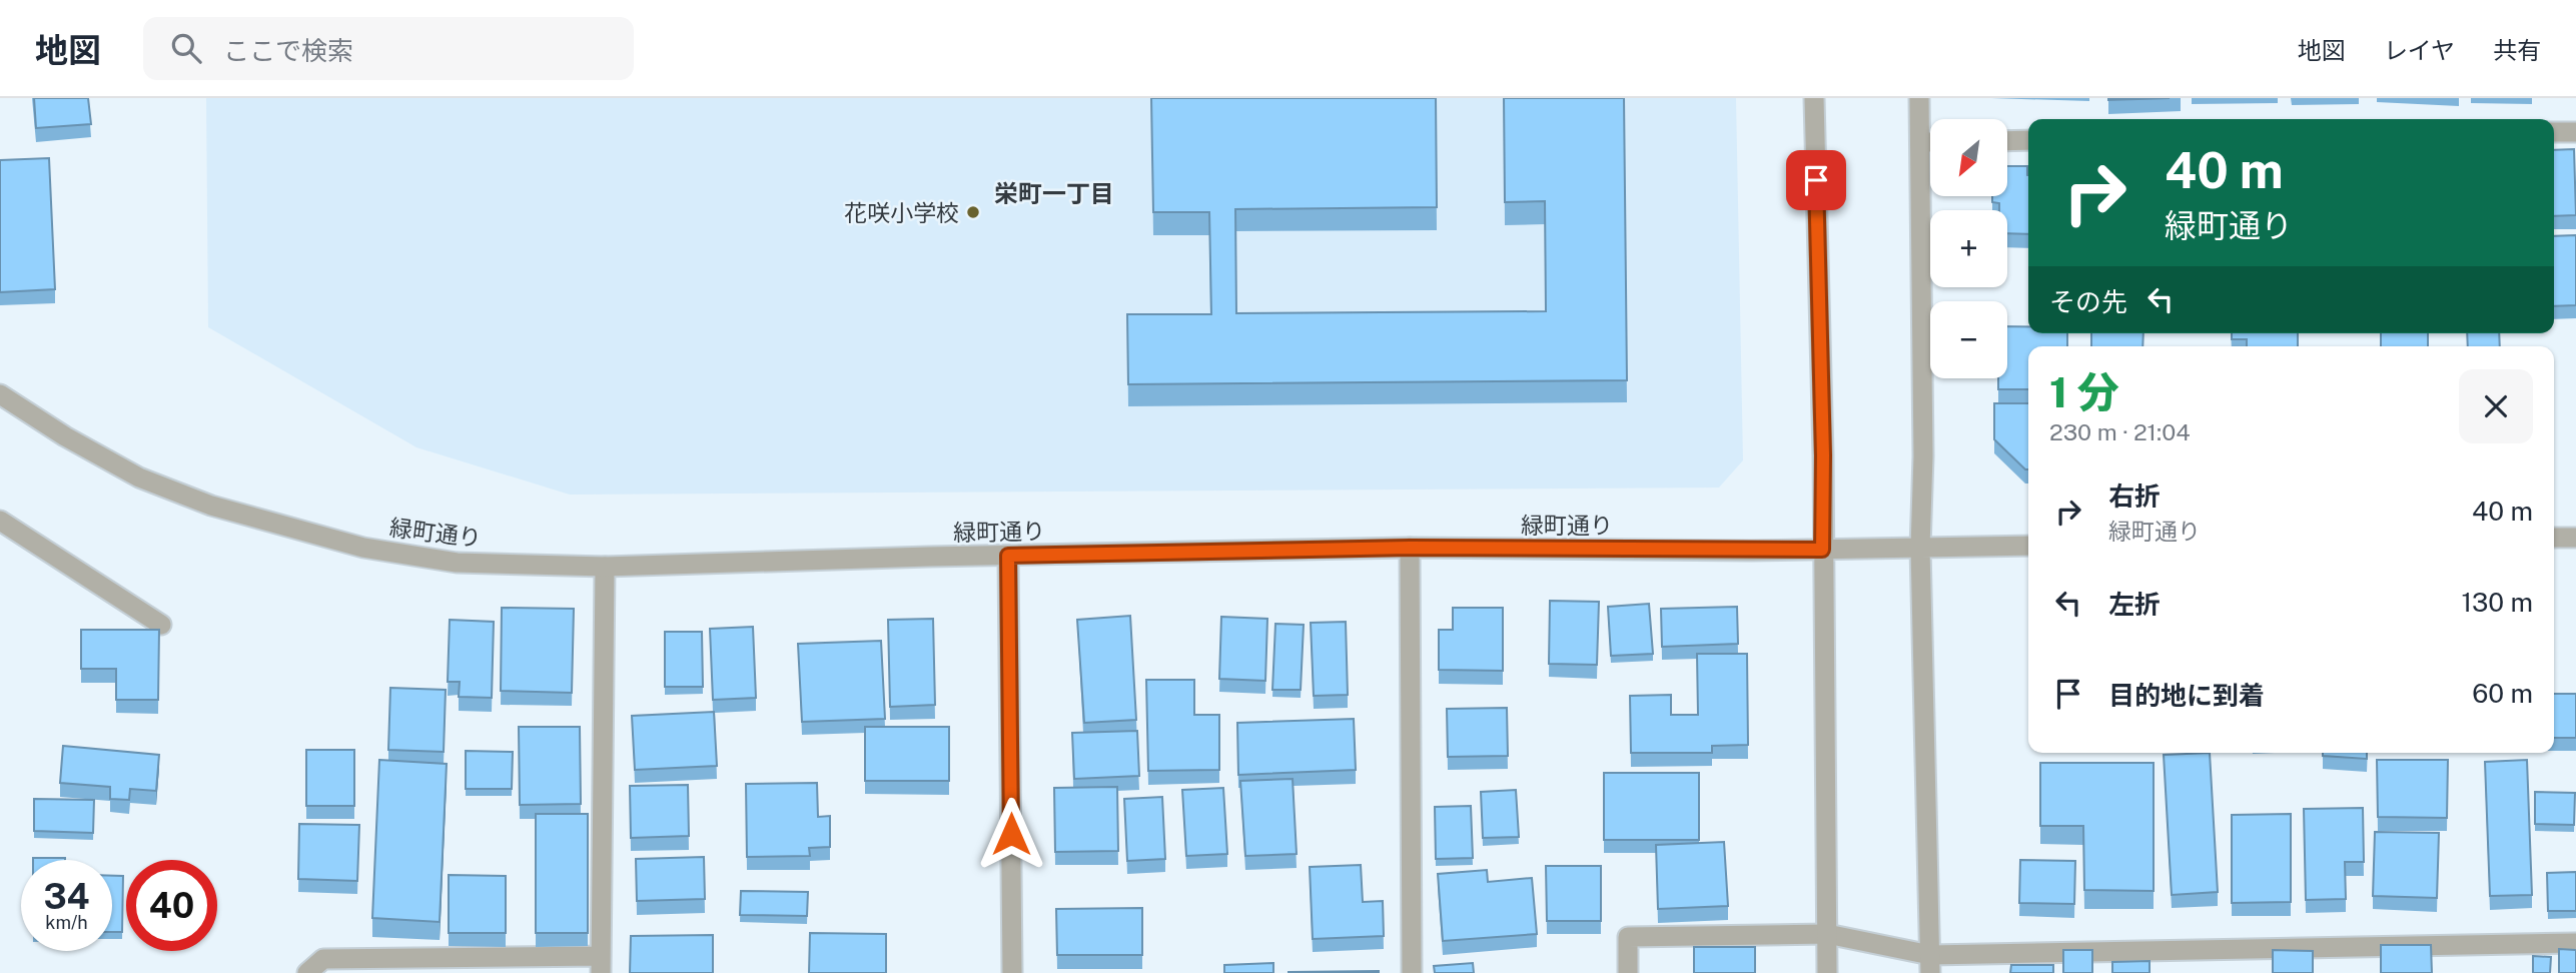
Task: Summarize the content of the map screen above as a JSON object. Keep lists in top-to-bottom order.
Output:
{
  "streets": {
    "street": ["緑町通り"]
  },
  "districts": ["栄町一丁目"],
  "places": ["花咲小学校"],
  "north": "bottom left",
  "page": {
    "header": "地図",
    "search": "ここで検索",
    "nav": ["地図", "レイヤ", "共有"],
    "map_buttons": ["+", "−"],
    "turn": ["40 m", "緑町通り"],
    "then": "その先",
    "heading": ["1 分", "230 m · 21:04"],
    "list": [
      {
        "name": "右折",
        "note": "緑町通り",
        "value": "40 m"
      },
      {
        "name": "左折",
        "value": "130 m"
      },
      {
        "name": "目的地に到着",
        "value": "60 m"
      }
    ],
    "speed": "34 km/h",
    "limit": "40"
  }
}
